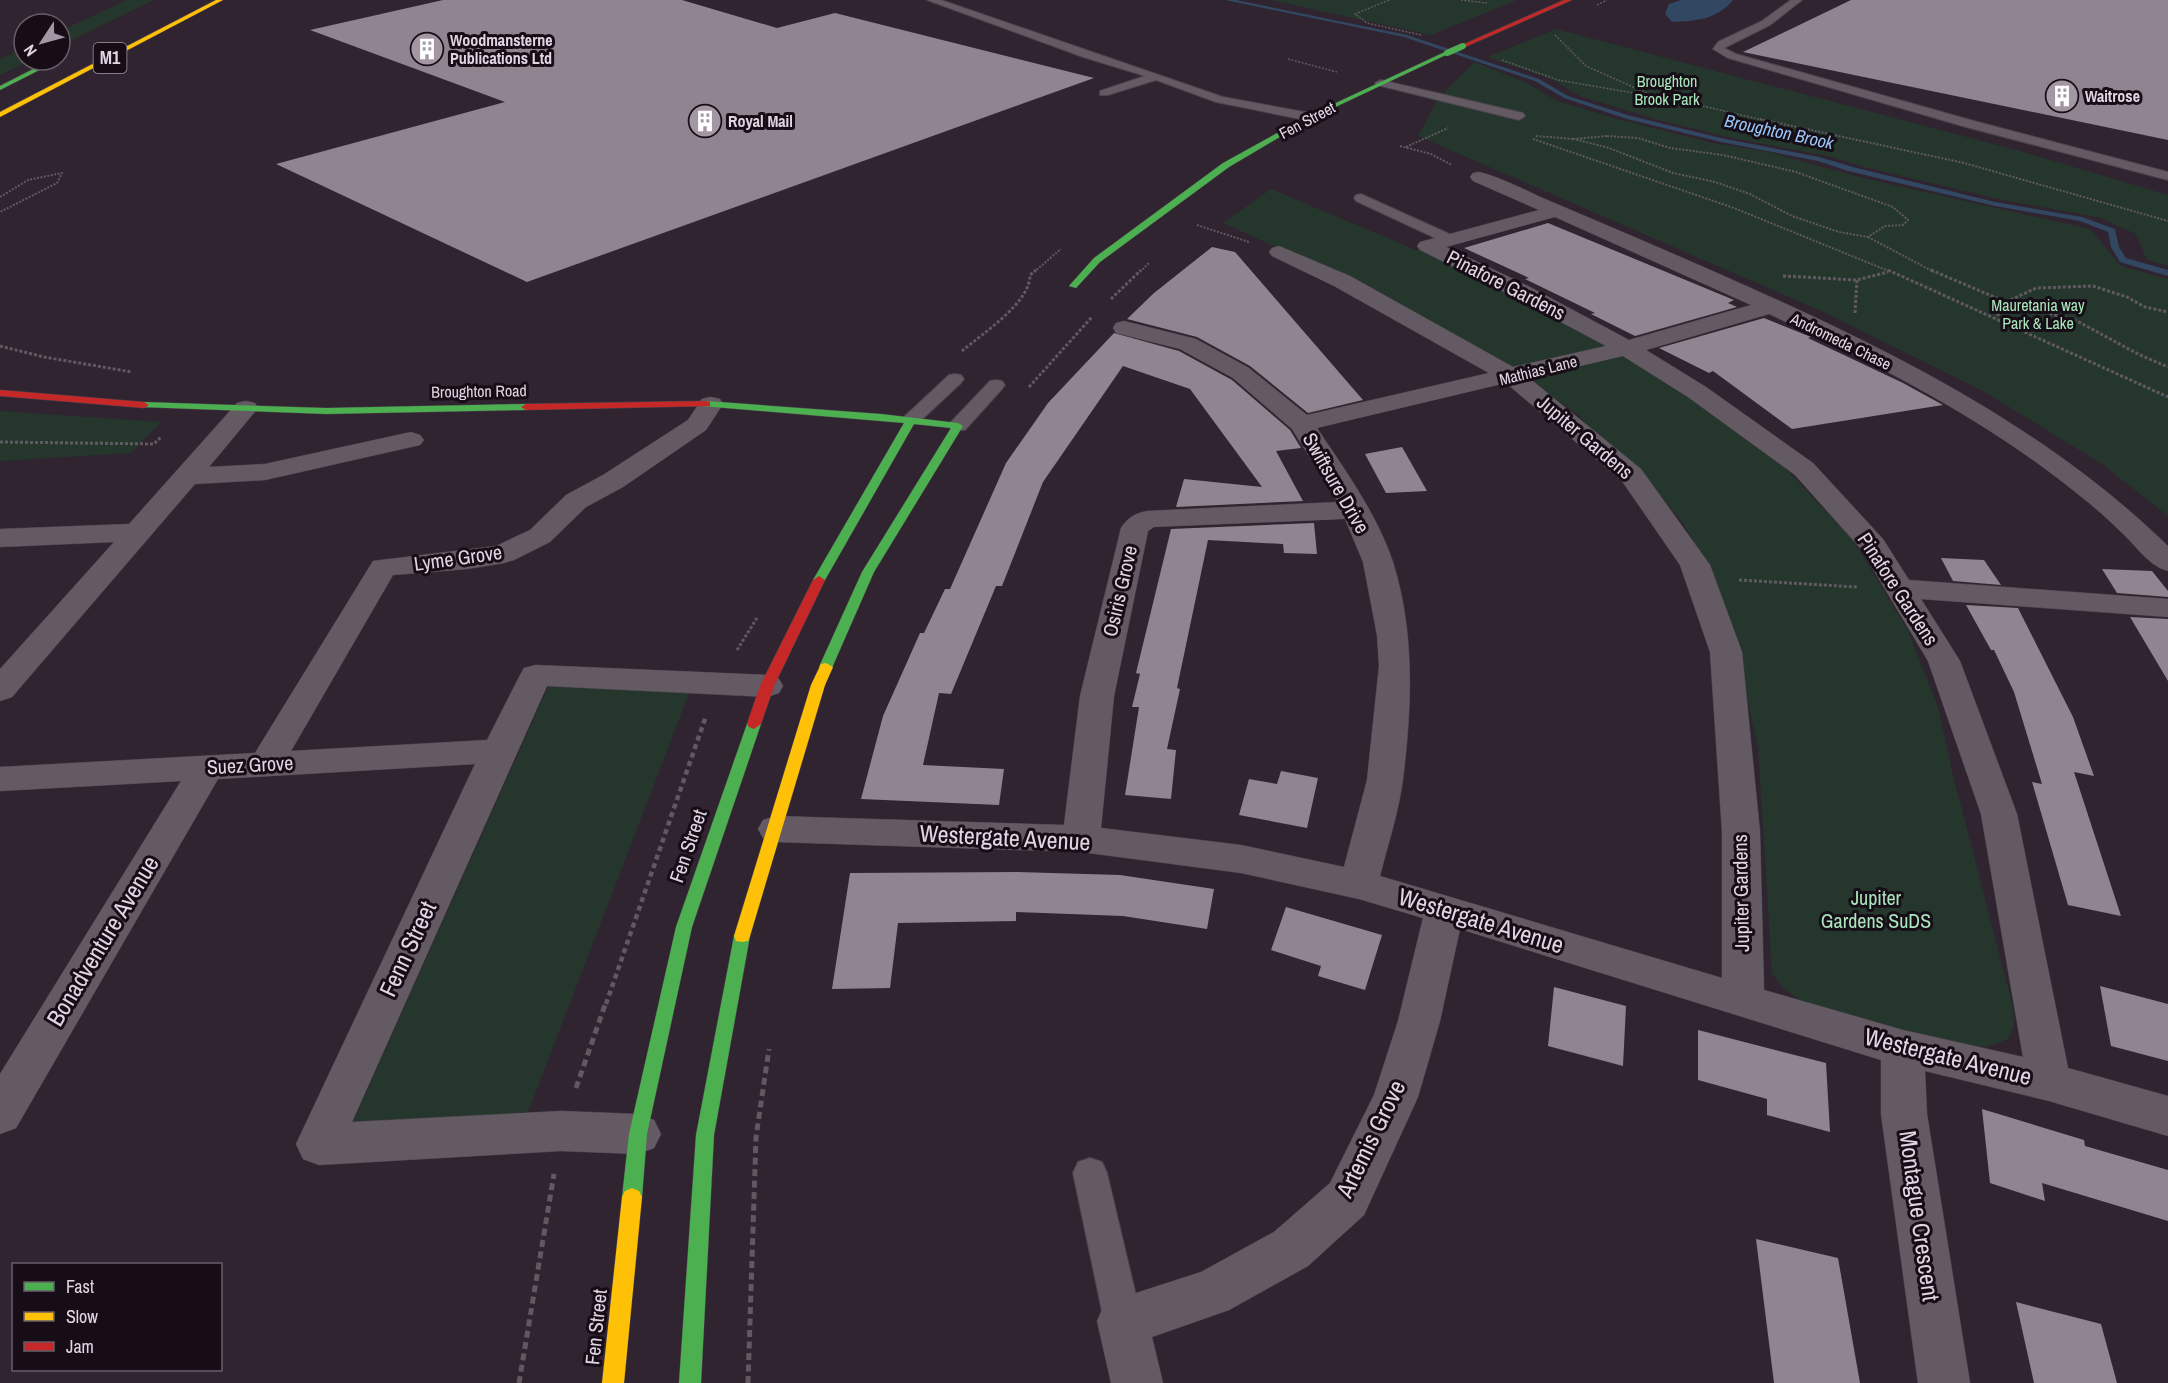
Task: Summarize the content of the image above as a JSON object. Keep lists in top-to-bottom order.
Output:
{
  "streets": {
    "main road": ["M1", "Fen Street", "Broughton Road"],
    "street": [
      "Pinafore Gardens",
      "Andromeda Chase",
      "Mathias Lane",
      "Jupiter Gardens",
      "Swiftsure Drive",
      "Lyme Grove",
      "Osiris Grove",
      "Suez Grove",
      "Westergate Avenue",
      "Bonadventure Avenue",
      "Fenn Street",
      "Artemis Grove",
      "Montague Crescent"
    ]
  },
  "crossings": [
    ["Fen Street", "Broughton Road"],
    ["Fen Street", "Fenn Street"],
    ["Pinafore Gardens", "Mathias Lane"],
    ["Pinafore Gardens", "Westergate Avenue"],
    ["Andromeda Chase", "Mathias Lane"],
    ["Mathias Lane", "Jupiter Gardens"],
    ["Mathias Lane", "Swiftsure Drive"],
    ["Broughton Road", "Lyme Grove"],
    ["Jupiter Gardens", "Westergate Avenue"],
    ["Swiftsure Drive", "Osiris Grove"],
    ["Swiftsure Drive", "Westergate Avenue"],
    ["Lyme Grove", "Suez Grove"],
    ["Osiris Grove", "Westergate Avenue"],
    ["Suez Grove", "Bonadventure Avenue"],
    ["Suez Grove", "Fenn Street"],
    ["Westergate Avenue", "Artemis Grove"],
    ["Westergate Avenue", "Montague Crescent"]
  ],
  "water": ["Broughton Brook"],
  "parks": ["Broughton Brook Park", "Mauretania way Park & Lake", "Jupiter Gardens SuDS"],
  "places": {
    "building": ["Woodmansterne Publications Ltd", "Waitrose", "Royal Mail"]
  },
  "legend": ["Fast", "Slow", "Jam"],
  "north": "bottom left"
}
